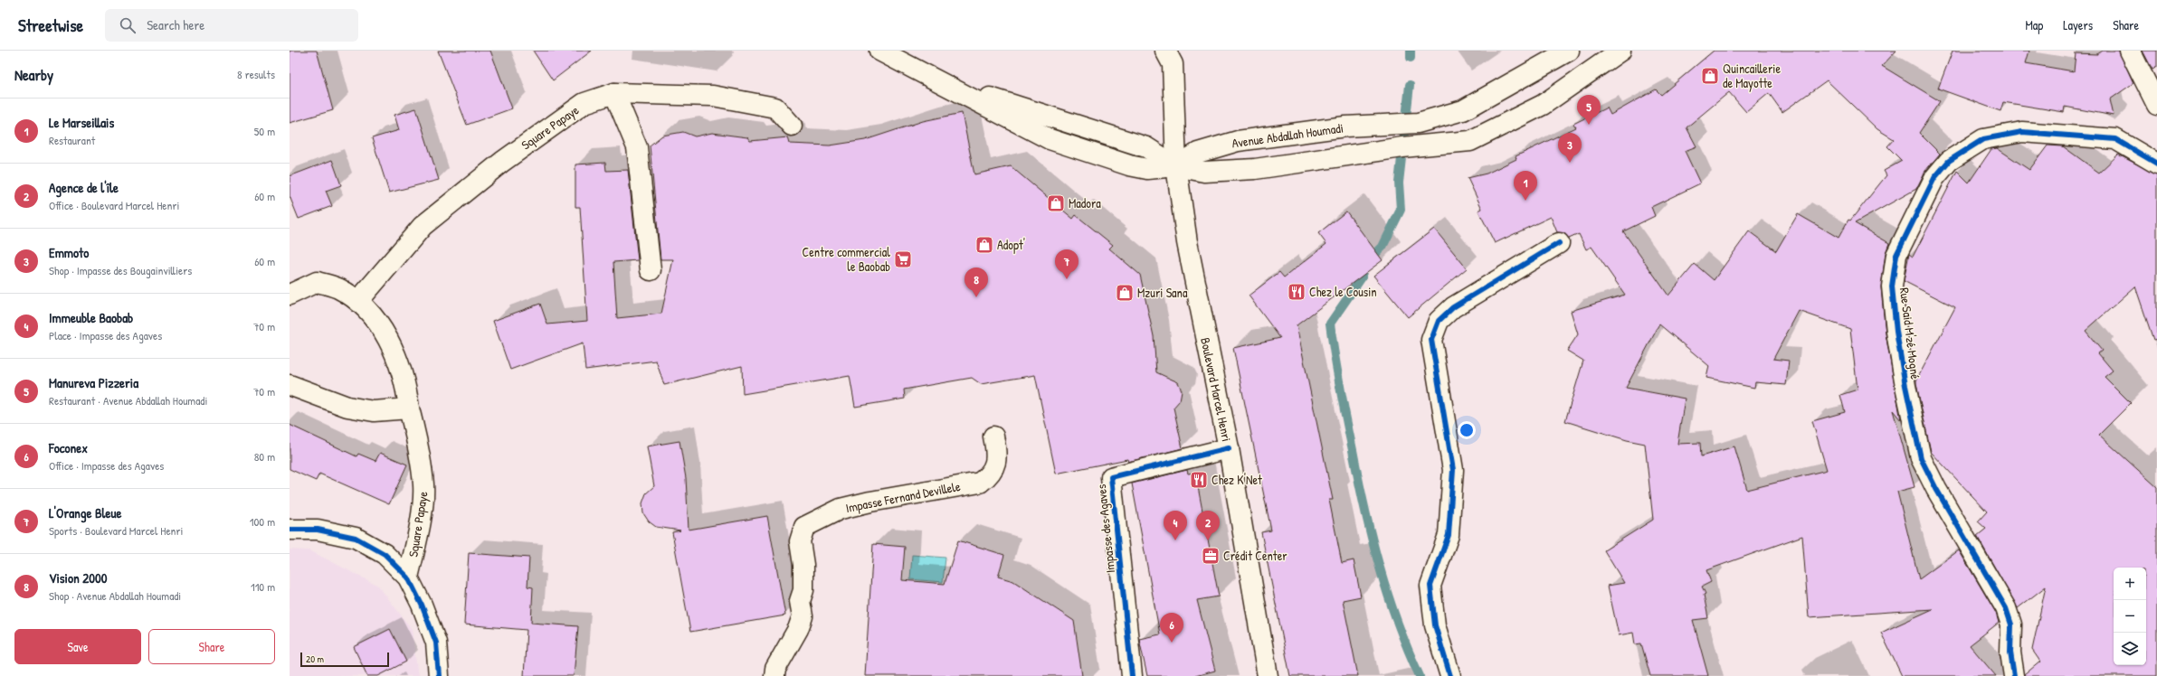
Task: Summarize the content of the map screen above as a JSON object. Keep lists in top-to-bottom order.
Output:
{
  "streets": {
    "street": [
      "Square Papaye",
      "Avenue Abdallah Houmadi",
      "Rue Said M'zé Mogné",
      "Boulevard Marcel Henri",
      "Impasse Fernand Devillele",
      "Impasse des Agaves"
    ]
  },
  "crossings": [
    ["Avenue Abdallah Houmadi", "Boulevard Marcel Henri"],
    ["Boulevard Marcel Henri", "Impasse des Agaves"]
  ],
  "places": {
    "shop": [
      "Quincaillerie de Mayotte",
      "Madora",
      "Adopt'",
      "Mzuri Sana"
    ],
    "supermarket": ["Centre commercial le Baobab"],
    "restaurant": ["Chez le Cousin", "Chez K'Net"],
    "office": ["Crédit Center"]
  },
  "scale_bar": "20 m",
  "page": {
    "header": "Streetwise",
    "search": "Search here",
    "nav": ["Map", "Layers", "Share"],
    "heading": ["Nearby", "8 results"],
    "pins": [
      "5",
      "3",
      "1",
      "7",
      "8",
      "2",
      "4",
      "6"
    ],
    "list": [
      {
        "mark": "1",
        "name": "Le Marseillais",
        "note": "Restaurant",
        "value": "50 m"
      },
      {
        "mark": "2",
        "name": "Agence de l'île",
        "note": "Office · Boulevard Marcel Henri",
        "value": "60 m"
      },
      {
        "mark": "3",
        "name": "Emmoto",
        "note": "Shop · Impasse des Bougainvilliers",
        "value": "60 m"
      },
      {
        "mark": "4",
        "name": "Immeuble Baobab",
        "note": "Place · Impasse des Agaves",
        "value": "70 m"
      },
      {
        "mark": "5",
        "name": "Manureva Pizzeria",
        "note": "Restaurant · Avenue Abdallah Houmadi",
        "value": "70 m"
      },
      {
        "mark": "6",
        "name": "Foconex",
        "note": "Office · Impasse des Agaves",
        "value": "80 m"
      },
      {
        "mark": "7",
        "name": "L'Orange Bleue",
        "note": "Sports · Boulevard Marcel Henri",
        "value": "100 m"
      },
      {
        "mark": "8",
        "name": "Vision 2000",
        "note": "Shop · Avenue Abdallah Houmadi",
        "value": "110 m"
      }
    ],
    "map_buttons": ["+", "−"],
    "buttons": ["Save", "Share"],
    "scale": "20 m"
  }
}
